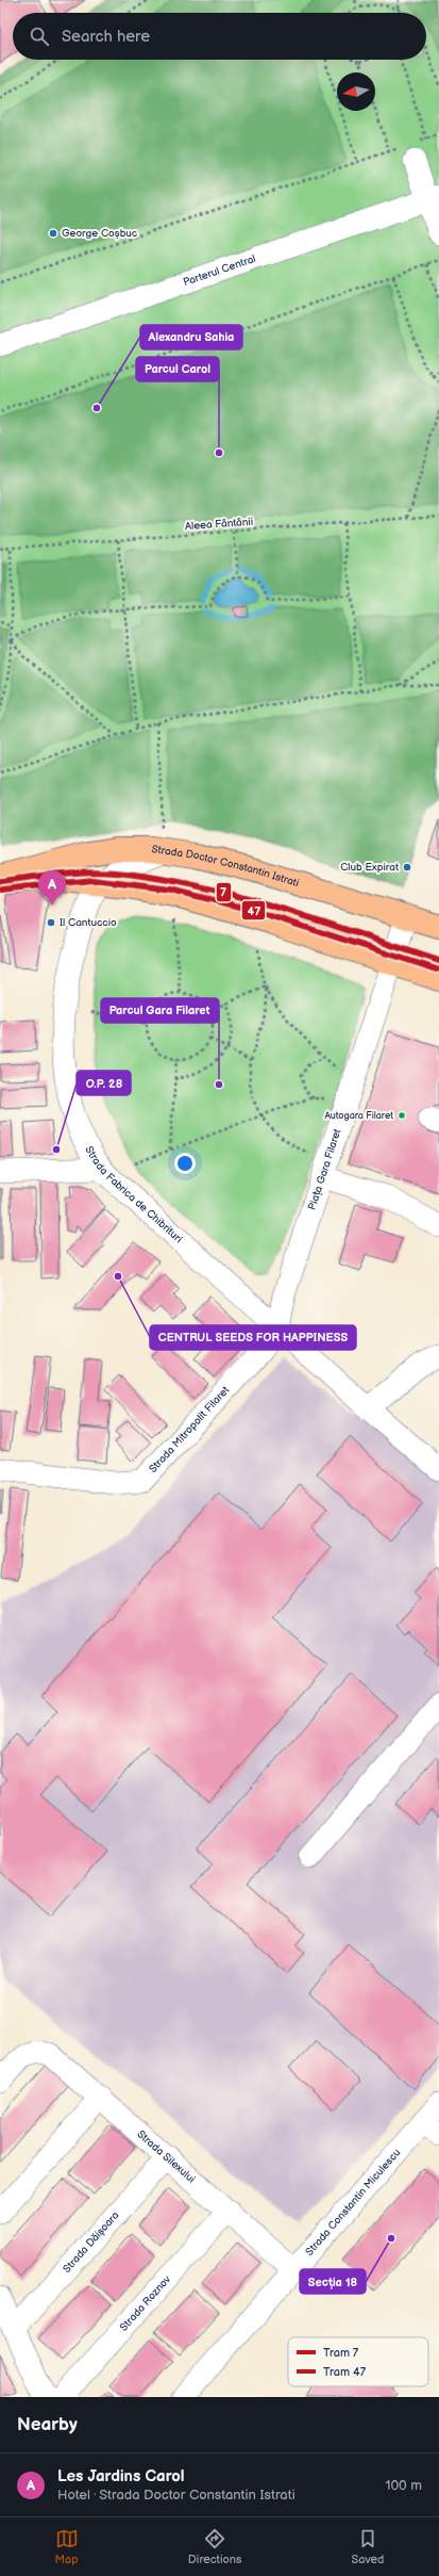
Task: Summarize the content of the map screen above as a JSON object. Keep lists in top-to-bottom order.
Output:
{
  "streets": {
    "main road": ["Strada Doctor Constantin Istrati"],
    "street": [
      "Parterul Central",
      "Piața Gara Filaret",
      "Strada Fabrica de Chibrituri",
      "Strada Mitropolit Filaret",
      "Strada Silexului",
      "Strada Constantin Miculescu",
      "Strada Dăișoara",
      "Strada Roznov"
    ],
    "path": ["Aleea Fântânii"]
  },
  "crossings": [
    ["Strada Doctor Constantin Istrati", "Piața Gara Filaret"],
    ["Strada Doctor Constantin Istrati", "Strada Fabrica de Chibrituri"],
    ["Piața Gara Filaret", "Strada Fabrica de Chibrituri"],
    ["Piața Gara Filaret", "Strada Mitropolit Filaret"],
    ["Strada Fabrica de Chibrituri", "Strada Mitropolit Filaret"],
    ["Strada Silexului", "Strada Constantin Miculescu"],
    ["Strada Silexului", "Strada Dăișoara"],
    ["Strada Silexului", "Strada Roznov"]
  ],
  "places": [
    "George Coșbuc",
    "Alexandru Sahia",
    "Parcul Carol",
    "Club Expirat",
    "Il Cantuccio",
    "Parcul Gara Filaret",
    "Autogara Filaret",
    "O.P. 28",
    "CENTRUL SEEDS FOR HAPPINESS",
    "Secția 18"
  ],
  "lines": ["tram line 7", "tram line 47"],
  "legend": ["Tram 7", "Tram 47"],
  "north": "left",
  "page": {
    "search": "Search here",
    "pins": "A",
    "heading": "Nearby",
    "list": [
      {
        "mark": "A",
        "name": "Les Jardins Carol",
        "note": "Hotel · Strada Doctor Constantin Istrati",
        "value": "100 m"
      }
    ],
    "nav": ["Map", "Directions", "Saved"]
  }
}
